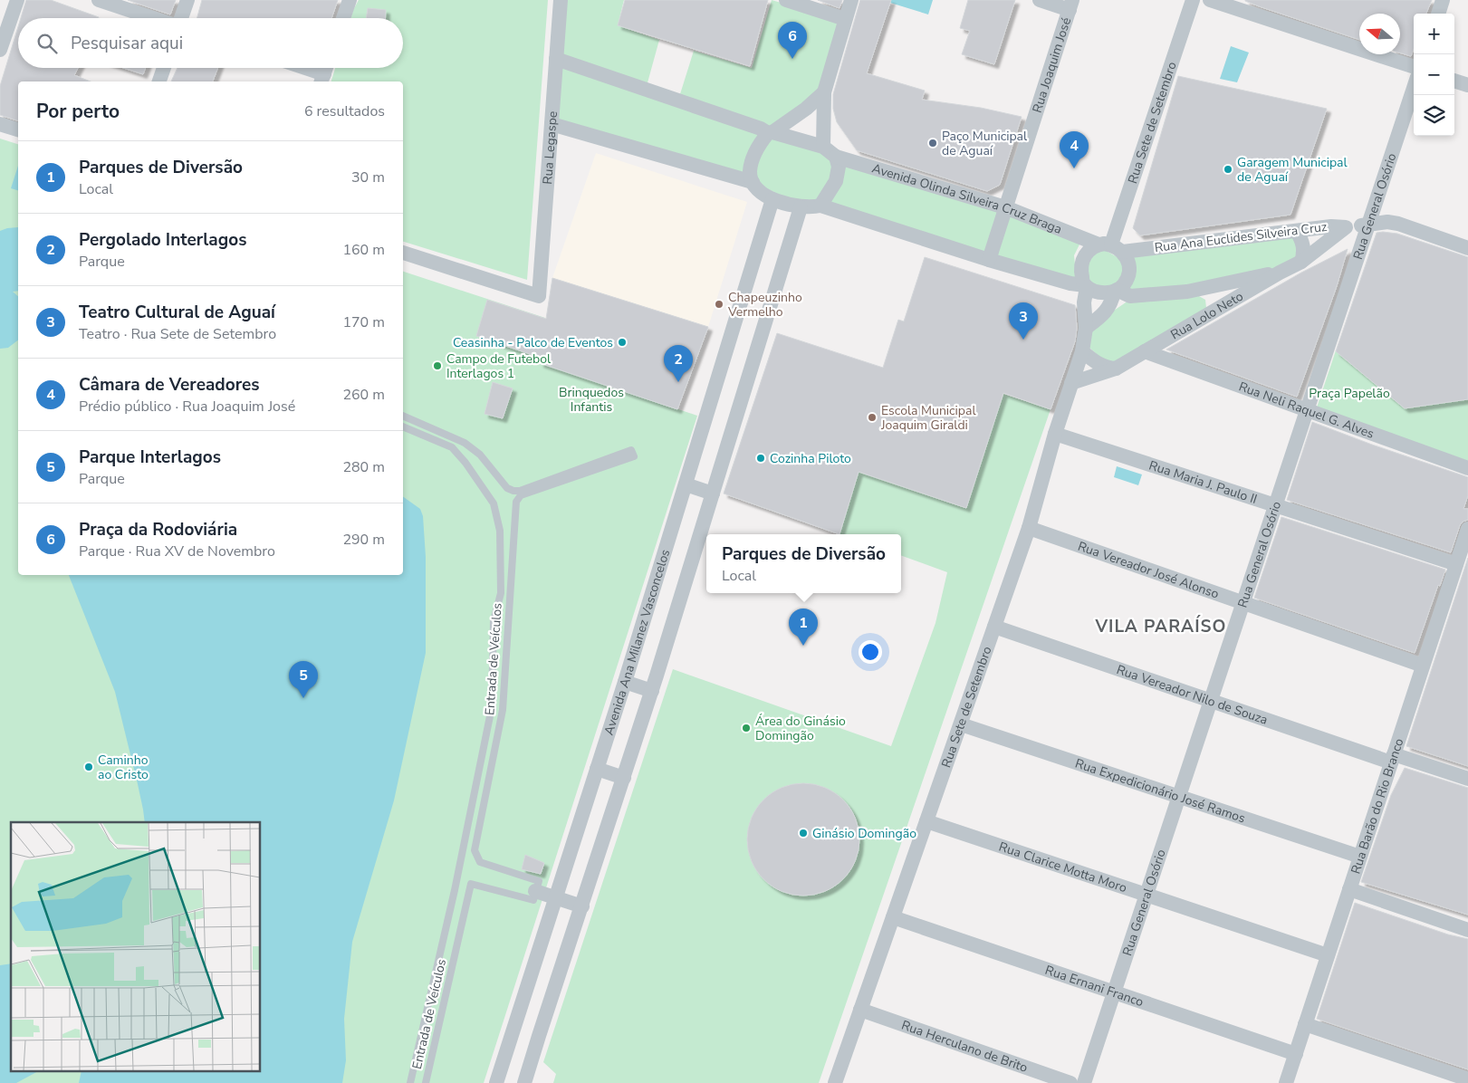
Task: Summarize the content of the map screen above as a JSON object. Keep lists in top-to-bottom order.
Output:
{
  "streets": {
    "street": [
      "Rua Joaquim José",
      "Rua Sete de Setembro",
      "Rua Legaspe",
      "Avenida Olinda Silveira Cruz Braga",
      "Rua General Osório",
      "Rua Ana Euclides Silveira Cruz",
      "Rua Lolo Neto",
      "Rua Neli Raquel G. Alves",
      "Rua Maria J. Paulo II",
      "Rua Vereador José Alonso",
      "Avenida Ana Milanez Vasconcelos",
      "Rua Vereador Nilo de Souza",
      "Rua Expedicionário José Ramos",
      "Rua Barão do Rio Branco",
      "Rua Clarice Motta Moro",
      "Rua Ernani Franco",
      "Rua Herculano de Brito"
    ],
    "lane": ["Entrada de Veículos"]
  },
  "crossings": [
    ["Rua Joaquim José", "Avenida Olinda Silveira Cruz Braga"],
    ["Rua Sete de Setembro", "Avenida Olinda Silveira Cruz Braga"],
    ["Rua Sete de Setembro", "Rua Ana Euclides Silveira Cruz"],
    ["Rua Sete de Setembro", "Rua Lolo Neto"],
    ["Rua Sete de Setembro", "Rua Maria J. Paulo II"],
    ["Rua Sete de Setembro", "Rua Vereador José Alonso"],
    ["Rua Sete de Setembro", "Rua Vereador Nilo de Souza"],
    ["Rua Sete de Setembro", "Rua Expedicionário José Ramos"],
    ["Rua Sete de Setembro", "Rua Clarice Motta Moro"],
    ["Rua Sete de Setembro", "Rua Ernani Franco"],
    ["Rua Sete de Setembro", "Rua Herculano de Brito"],
    ["Avenida Olinda Silveira Cruz Braga", "Rua Ana Euclides Silveira Cruz"],
    ["Avenida Olinda Silveira Cruz Braga", "Avenida Ana Milanez Vasconcelos"],
    ["Rua General Osório", "Rua Ana Euclides Silveira Cruz"],
    ["Rua General Osório", "Rua Neli Raquel G. Alves"],
    ["Rua General Osório", "Rua Maria J. Paulo II"],
    ["Rua General Osório", "Rua Vereador José Alonso"],
    ["Rua General Osório", "Rua Vereador Nilo de Souza"],
    ["Rua General Osório", "Rua Expedicionário José Ramos"],
    ["Rua General Osório", "Rua Clarice Motta Moro"],
    ["Rua General Osório", "Rua Ernani Franco"],
    ["Rua Ana Euclides Silveira Cruz", "Rua Lolo Neto"],
    ["Rua Lolo Neto", "Rua Neli Raquel G. Alves"],
    ["Rua Maria J. Paulo II", "Rua Barão do Rio Branco"],
    ["Rua Vereador José Alonso", "Rua Barão do Rio Branco"],
    ["Rua Vereador Nilo de Souza", "Rua Barão do Rio Branco"],
    ["Rua Expedicionário José Ramos", "Rua Barão do Rio Branco"],
    ["Rua Barão do Rio Branco", "Rua Clarice Motta Moro"],
    ["Rua Barão do Rio Branco", "Rua Ernani Franco"]
  ],
  "districts": ["VILA PARAÍSO"],
  "parks": ["Brinquedos Infantis", "Praça Papelão"],
  "places": [
    "Paço Municipal de Aguaí",
    "Garagem Municipal de Aguaí",
    "Chapeuzinho Vermelho",
    "Ceasinha - Palco de Eventos",
    "Campo de Futebol Interlagos 1",
    "Escola Municipal Joaquim Giraldi",
    "Cozinha Piloto",
    "Área do Ginásio Domingão",
    "Caminho ao Cristo",
    "Ginásio Domingão"
  ],
  "north": "left",
  "page": {
    "map_buttons": ["+", "−"],
    "search": "Pesquisar aqui",
    "pins": [
      "6",
      "4",
      "3",
      "2",
      "1",
      "5"
    ],
    "heading": ["Por perto", "6 resultados"],
    "list": [
      {
        "mark": "1",
        "name": "Parques de Diversão",
        "note": "Local",
        "value": "30 m"
      },
      {
        "mark": "2",
        "name": "Pergolado Interlagos",
        "note": "Parque",
        "value": "160 m"
      },
      {
        "mark": "3",
        "name": "Teatro Cultural de Aguaí",
        "note": "Teatro · Rua Sete de Setembro",
        "value": "170 m"
      },
      {
        "mark": "4",
        "name": "Câmara de Vereadores",
        "note": "Prédio público · Rua Joaquim José",
        "value": "260 m"
      },
      {
        "mark": "5",
        "name": "Parque Interlagos",
        "note": "Parque",
        "value": "280 m"
      },
      {
        "mark": "6",
        "name": "Praça da Rodoviária",
        "note": "Parque · Rua XV de Novembro",
        "value": "290 m"
      }
    ],
    "popup": ["Parques de Diversão", "Local"]
  }
}
